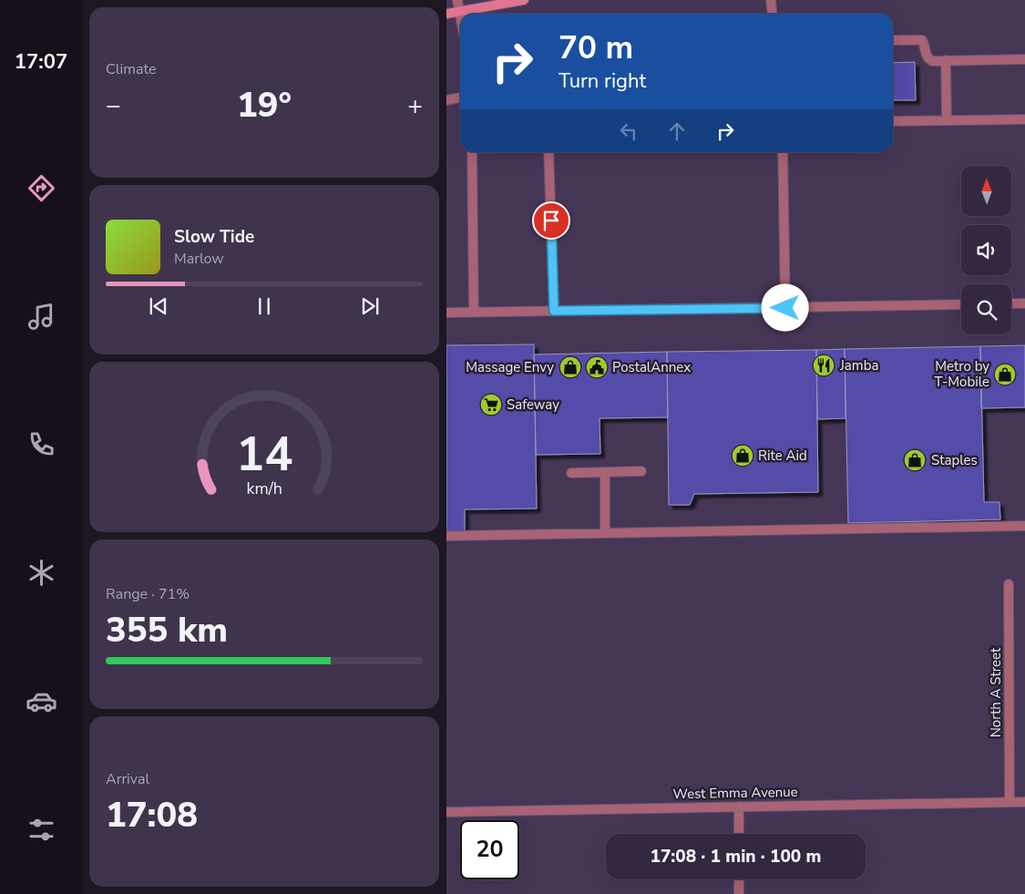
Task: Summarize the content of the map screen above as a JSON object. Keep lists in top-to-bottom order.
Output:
{
  "streets": {
    "street": ["North A Street", "West Emma Avenue"]
  },
  "crossings": [
    ["North A Street", "West Emma Avenue"]
  ],
  "places": {
    "restaurant": ["Jamba"],
    "shop": [
      "Massage Envy",
      "Metro by T-Mobile",
      "Rite Aid",
      "Staples"
    ],
    "public building": ["PostalAnnex"],
    "supermarket": ["Safeway"]
  },
  "north": "top",
  "page": {
    "tabs": "17:07",
    "tile": [
      "Climate",
      ["Range · 71%", "355 km"],
      ["Arrival", "17:08"]
    ],
    "turn": ["70 m", "Turn right"],
    "heat": ["−", "19°", "+"],
    "song": ["Slow Tide", "Marlow"],
    "limit": "20",
    "trip": "17:08 · 1 min · 100 m",
    "gauge": ["14", "km/h"]
  }
}
